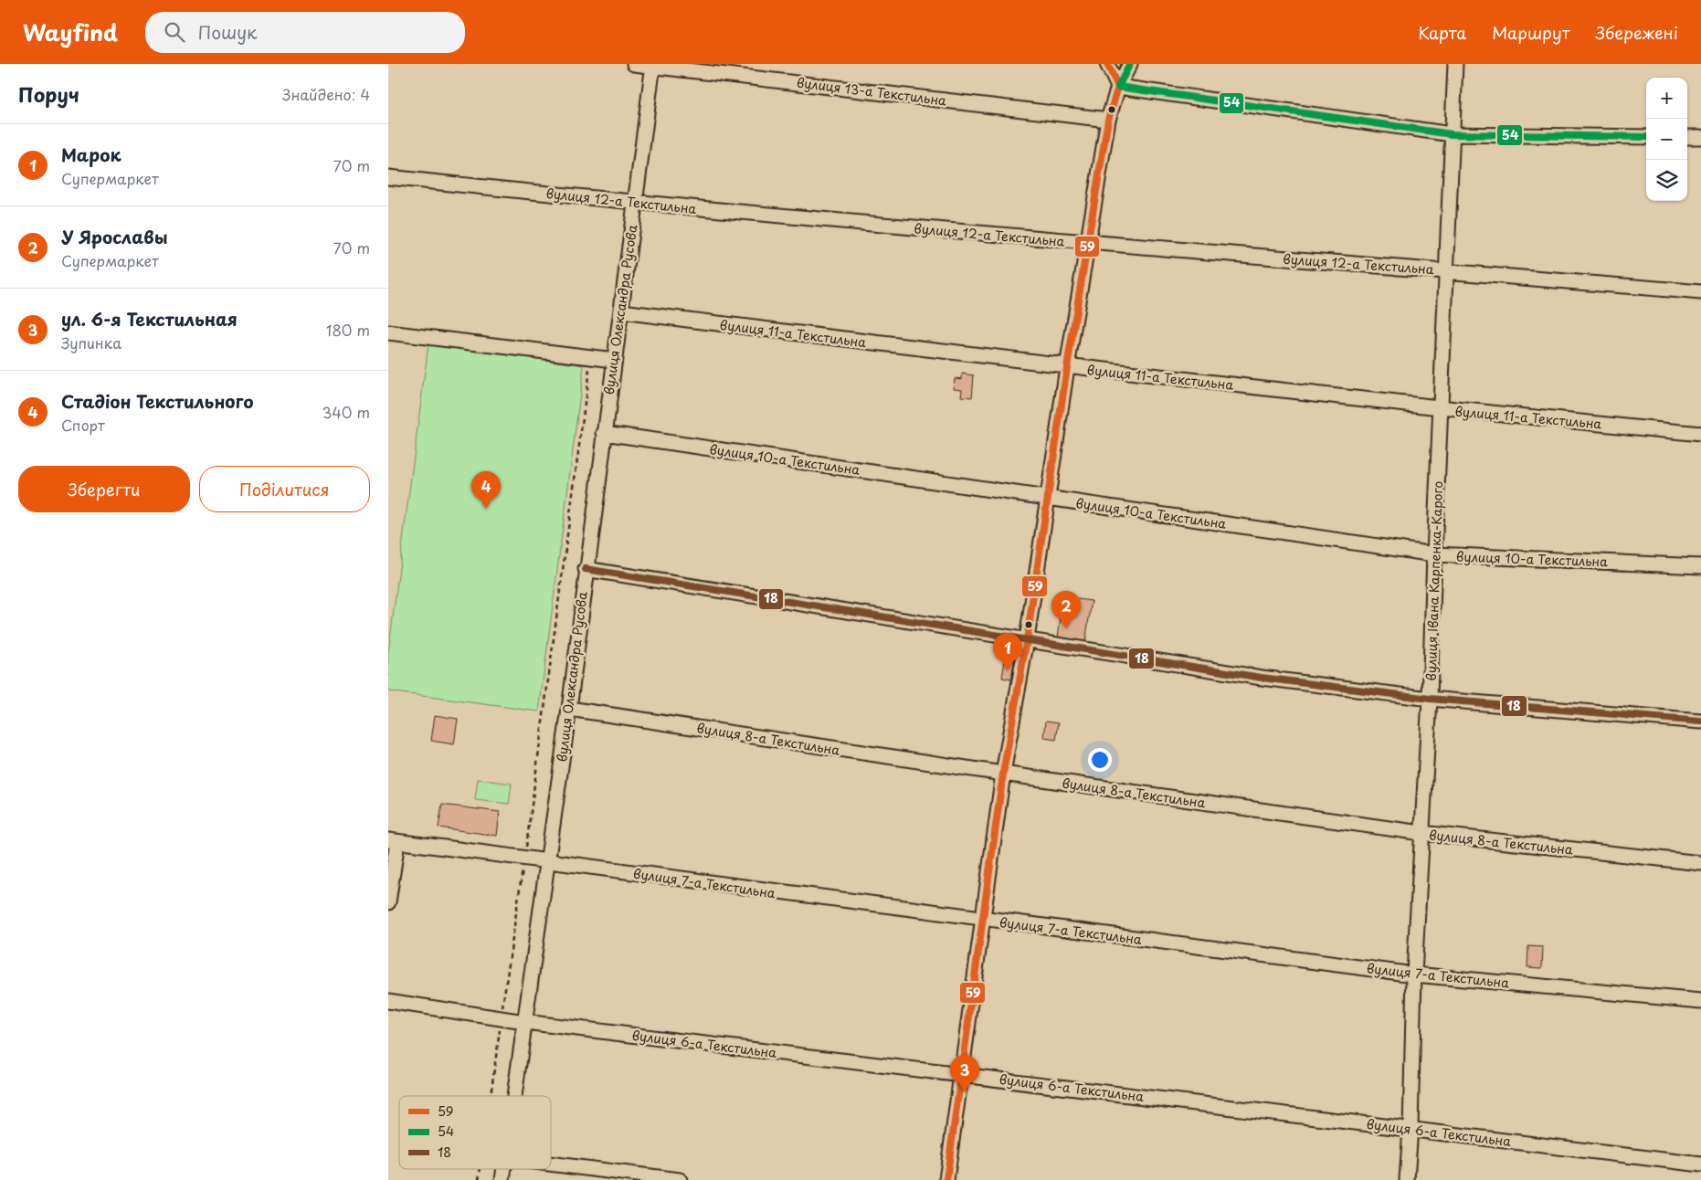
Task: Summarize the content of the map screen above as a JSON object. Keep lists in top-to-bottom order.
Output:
{
  "streets": {
    "street": [
      "вулиця 13-а Текстильна",
      "вулиця 12-а Текстильна",
      "вулиця Олександра Русова",
      "вулиця 11-а Текстильна",
      "вулиця 10-а Текстильна",
      "вулиця Івана Карпенка-Карого",
      "вулиця 8-а Текстильна",
      "вулиця 7-а Текстильна",
      "вулиця 6-а Текстильна"
    ]
  },
  "crossings": [
    ["вулиця 13-а Текстильна", "вулиця Олександра Русова"],
    ["вулиця 12-а Текстильна", "вулиця Олександра Русова"],
    ["вулиця 12-а Текстильна", "вулиця Івана Карпенка-Карого"],
    ["вулиця Олександра Русова", "вулиця 11-а Текстильна"],
    ["вулиця Олександра Русова", "вулиця 10-а Текстильна"],
    ["вулиця Олександра Русова", "вулиця 8-а Текстильна"],
    ["вулиця Олександра Русова", "вулиця 7-а Текстильна"],
    ["вулиця Олександра Русова", "вулиця 6-а Текстильна"],
    ["вулиця 11-а Текстильна", "вулиця Івана Карпенка-Карого"],
    ["вулиця 10-а Текстильна", "вулиця Івана Карпенка-Карого"],
    ["вулиця Івана Карпенка-Карого", "вулиця 8-а Текстильна"],
    ["вулиця Івана Карпенка-Карого", "вулиця 7-а Текстильна"],
    ["вулиця Івана Карпенка-Карого", "вулиця 6-а Текстильна"]
  ],
  "lines": ["transit line 59", "transit line 54", "transit line 18"],
  "legend": ["59", "54", "18"],
  "page": {
    "header": "Wayfind",
    "search": "Пошук",
    "nav": ["Карта", "Маршрут", "Збережені"],
    "heading": ["Поруч", "Знайдено: 4"],
    "map_buttons": ["+", "−"],
    "list": [
      {
        "mark": "1",
        "name": "Марок",
        "note": "Супермаркет",
        "value": "70 m"
      },
      {
        "mark": "2",
        "name": "У Ярославы",
        "note": "Супермаркет",
        "value": "70 m"
      },
      {
        "mark": "3",
        "name": "ул. 6-я Текстильная",
        "note": "Зупинка",
        "value": "180 m"
      },
      {
        "mark": "4",
        "name": "Стадіон Текстильного",
        "note": "Спорт",
        "value": "340 m"
      }
    ],
    "buttons": ["Зберегти", "Поділитися"],
    "pins": [
      "4",
      "2",
      "1",
      "3"
    ]
  }
}
